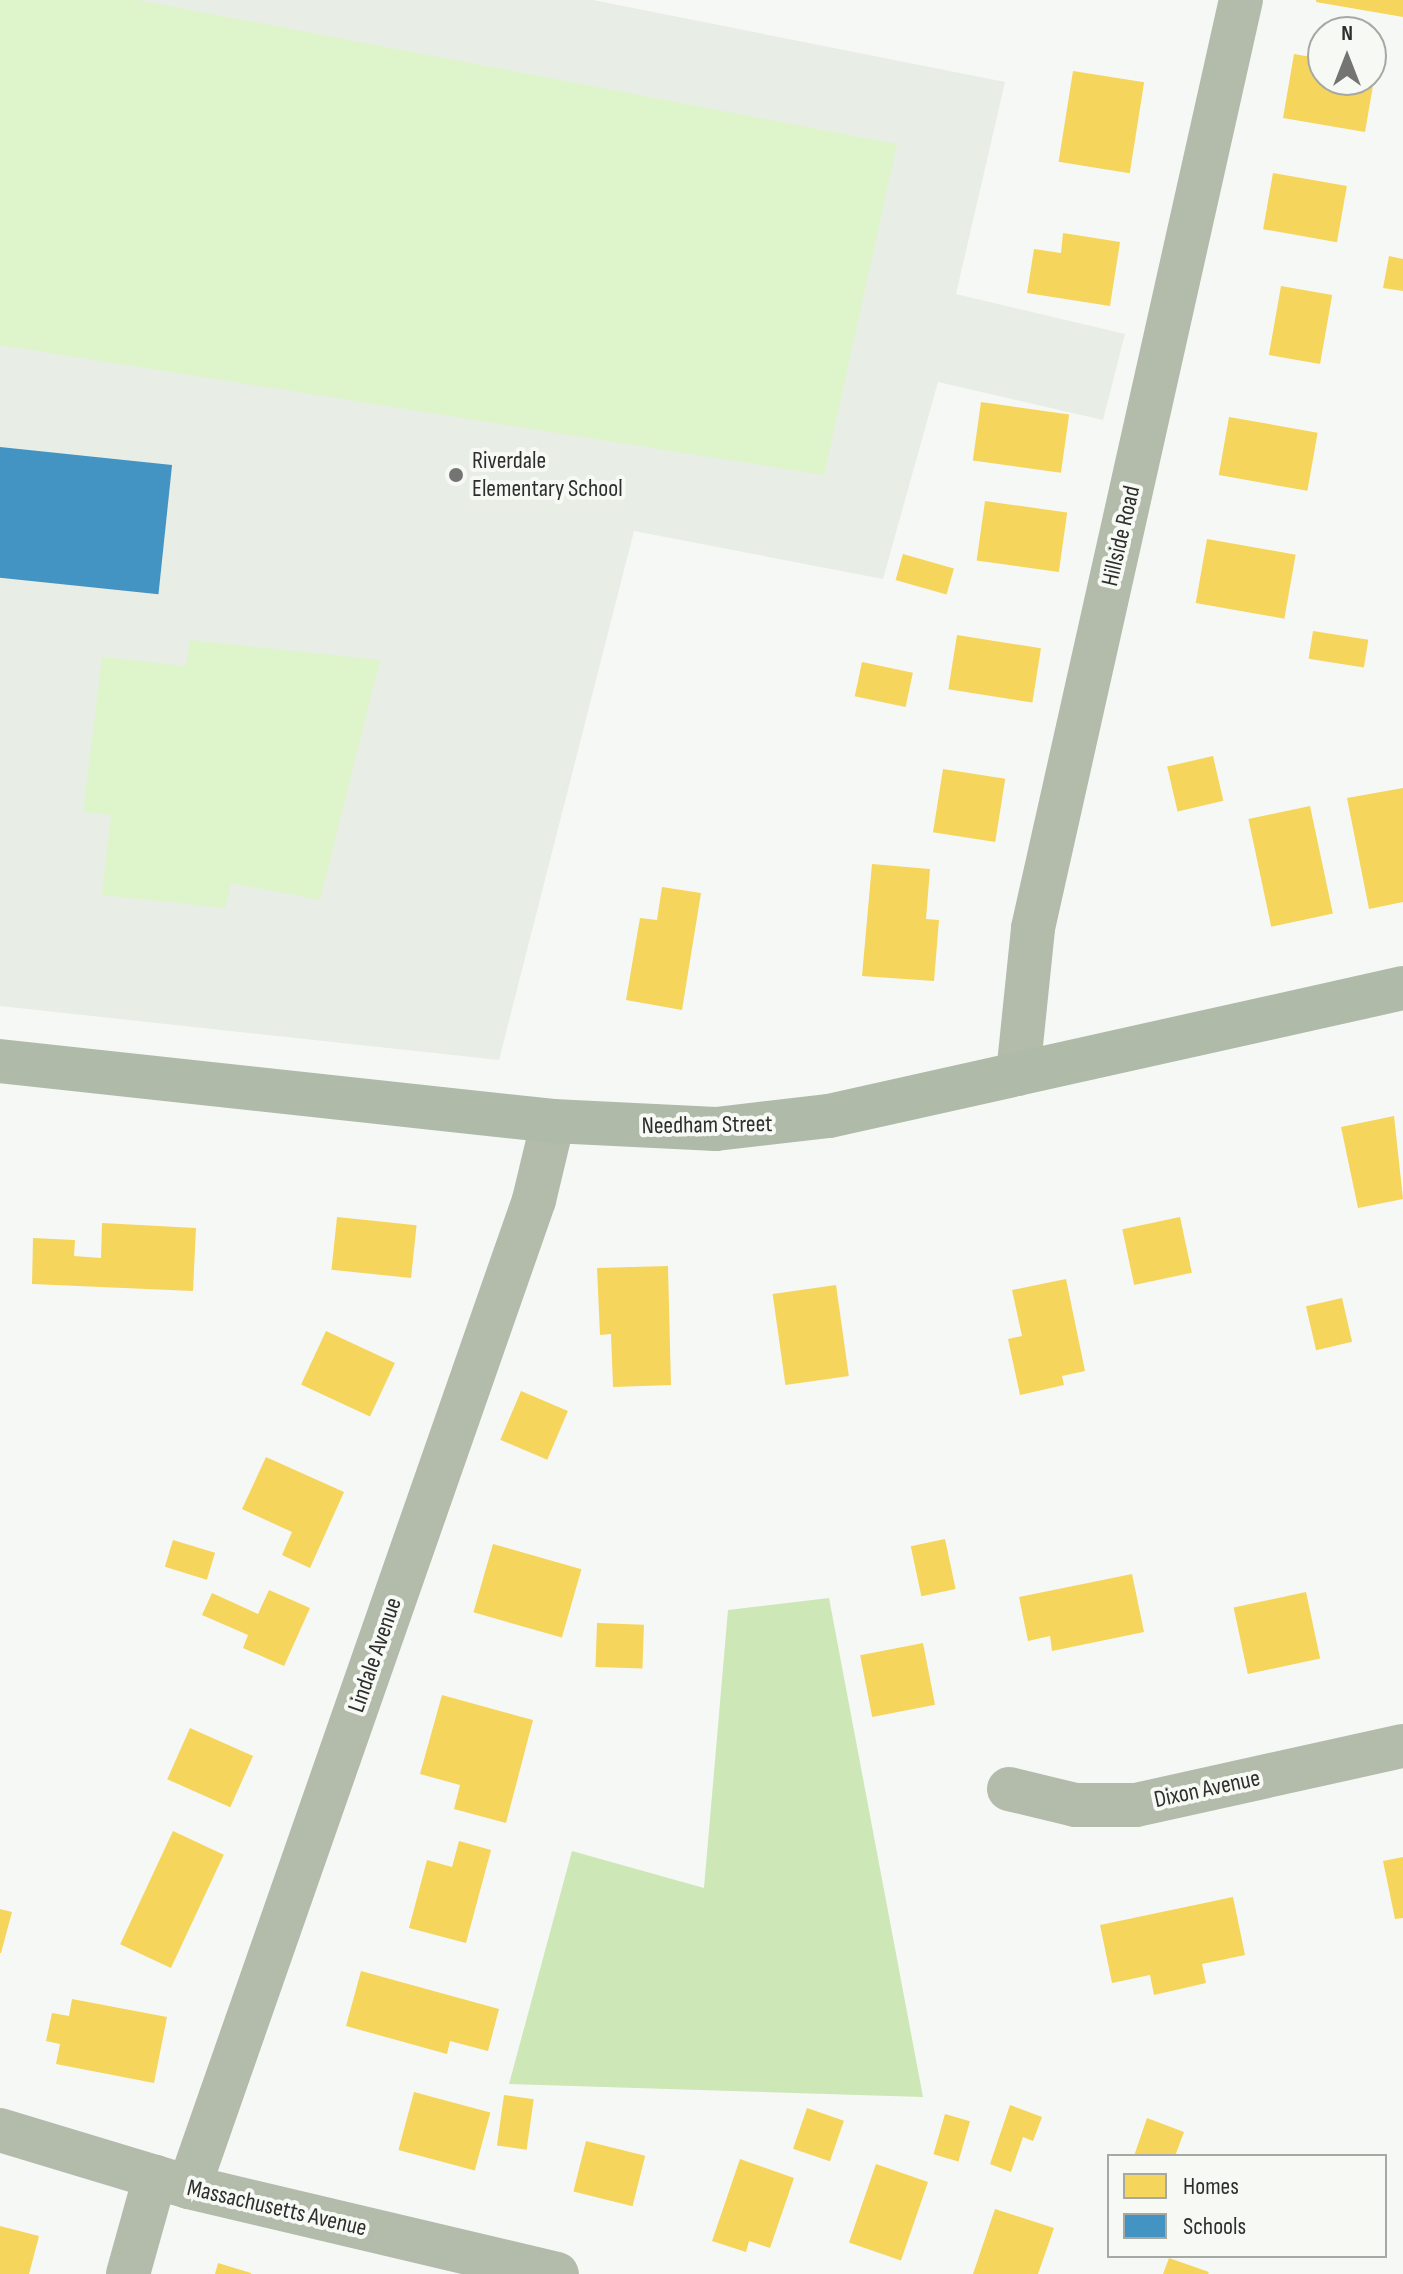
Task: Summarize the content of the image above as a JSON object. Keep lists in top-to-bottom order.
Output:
{
  "streets": {
    "main road": ["Needham Street"],
    "street": [
      "Hillside Road",
      "Lindale Avenue",
      "Dixon Avenue",
      "Massachusetts Avenue"
    ]
  },
  "crossings": [
    ["Hillside Road", "Needham Street"],
    ["Needham Street", "Lindale Avenue"],
    ["Lindale Avenue", "Massachusetts Avenue"]
  ],
  "places": ["Riverdale Elementary School"],
  "legend": ["Homes", "Schools"],
  "north": "top"
}
